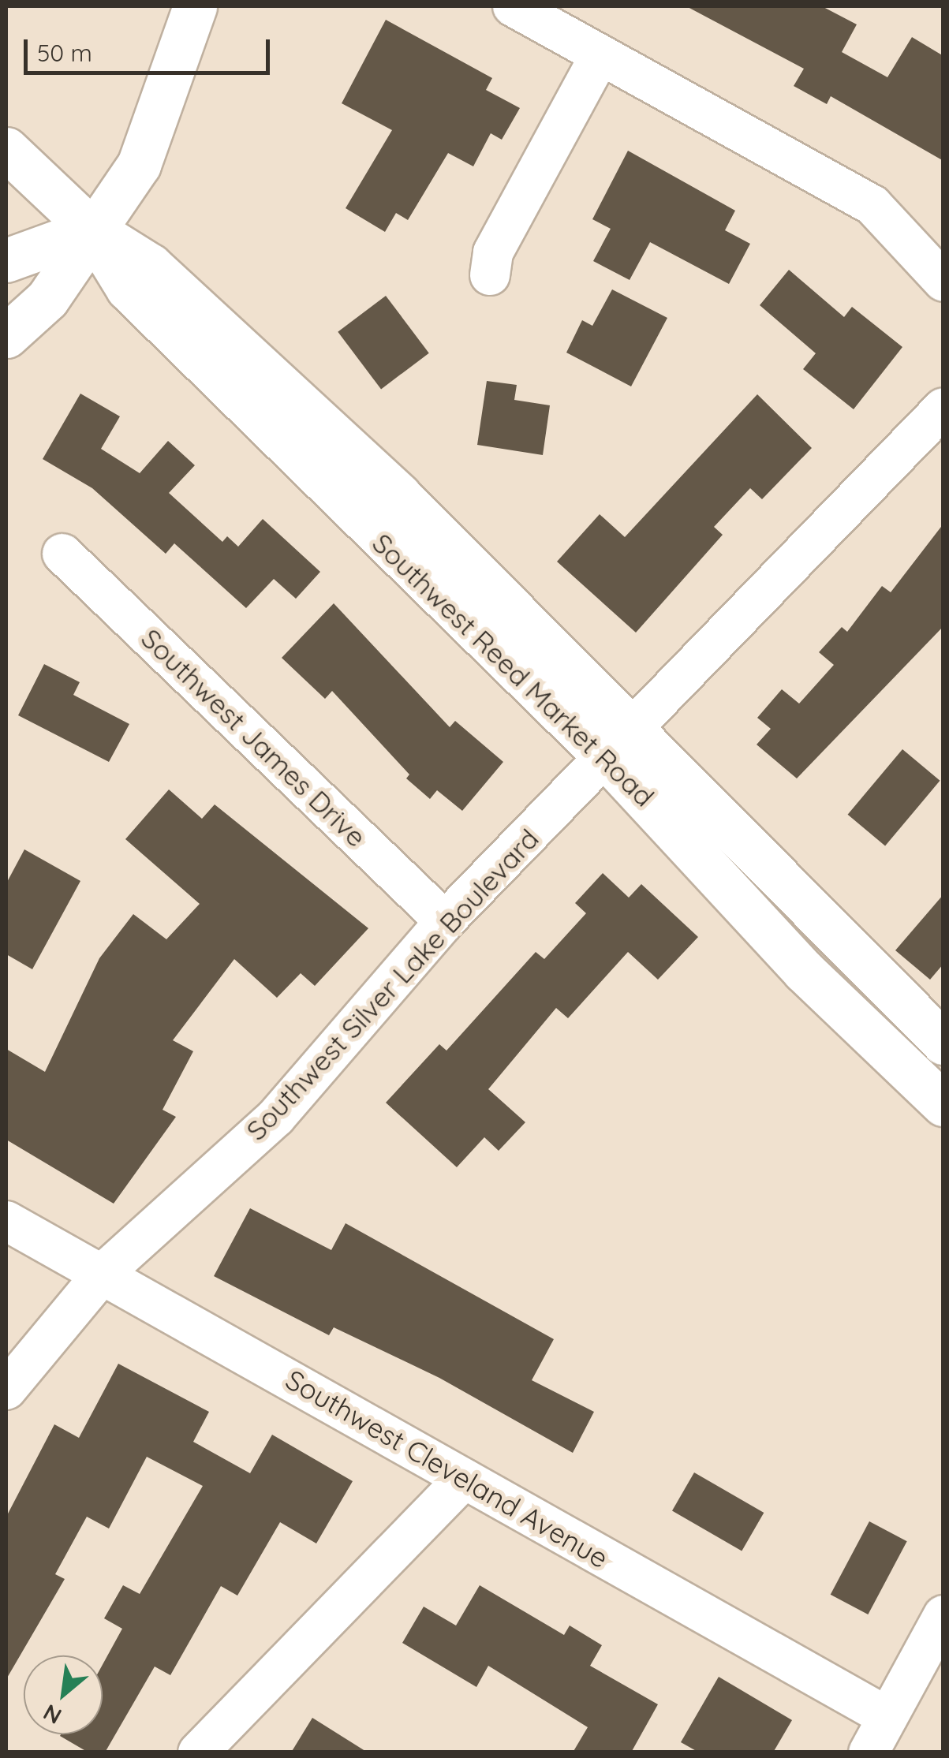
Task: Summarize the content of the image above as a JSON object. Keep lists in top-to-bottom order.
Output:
{
  "streets": {
    "main road": ["Southwest Reed Market Road"],
    "street": ["Southwest James Drive", "Southwest Silver Lake Boulevard", "Southwest Cleveland Avenue"]
  },
  "crossings": [
    ["Southwest Reed Market Road", "Southwest Silver Lake Boulevard"],
    ["Southwest James Drive", "Southwest Silver Lake Boulevard"],
    ["Southwest Silver Lake Boulevard", "Southwest Cleveland Avenue"]
  ],
  "scale_bar": "50 m",
  "north": "bottom left"
}
